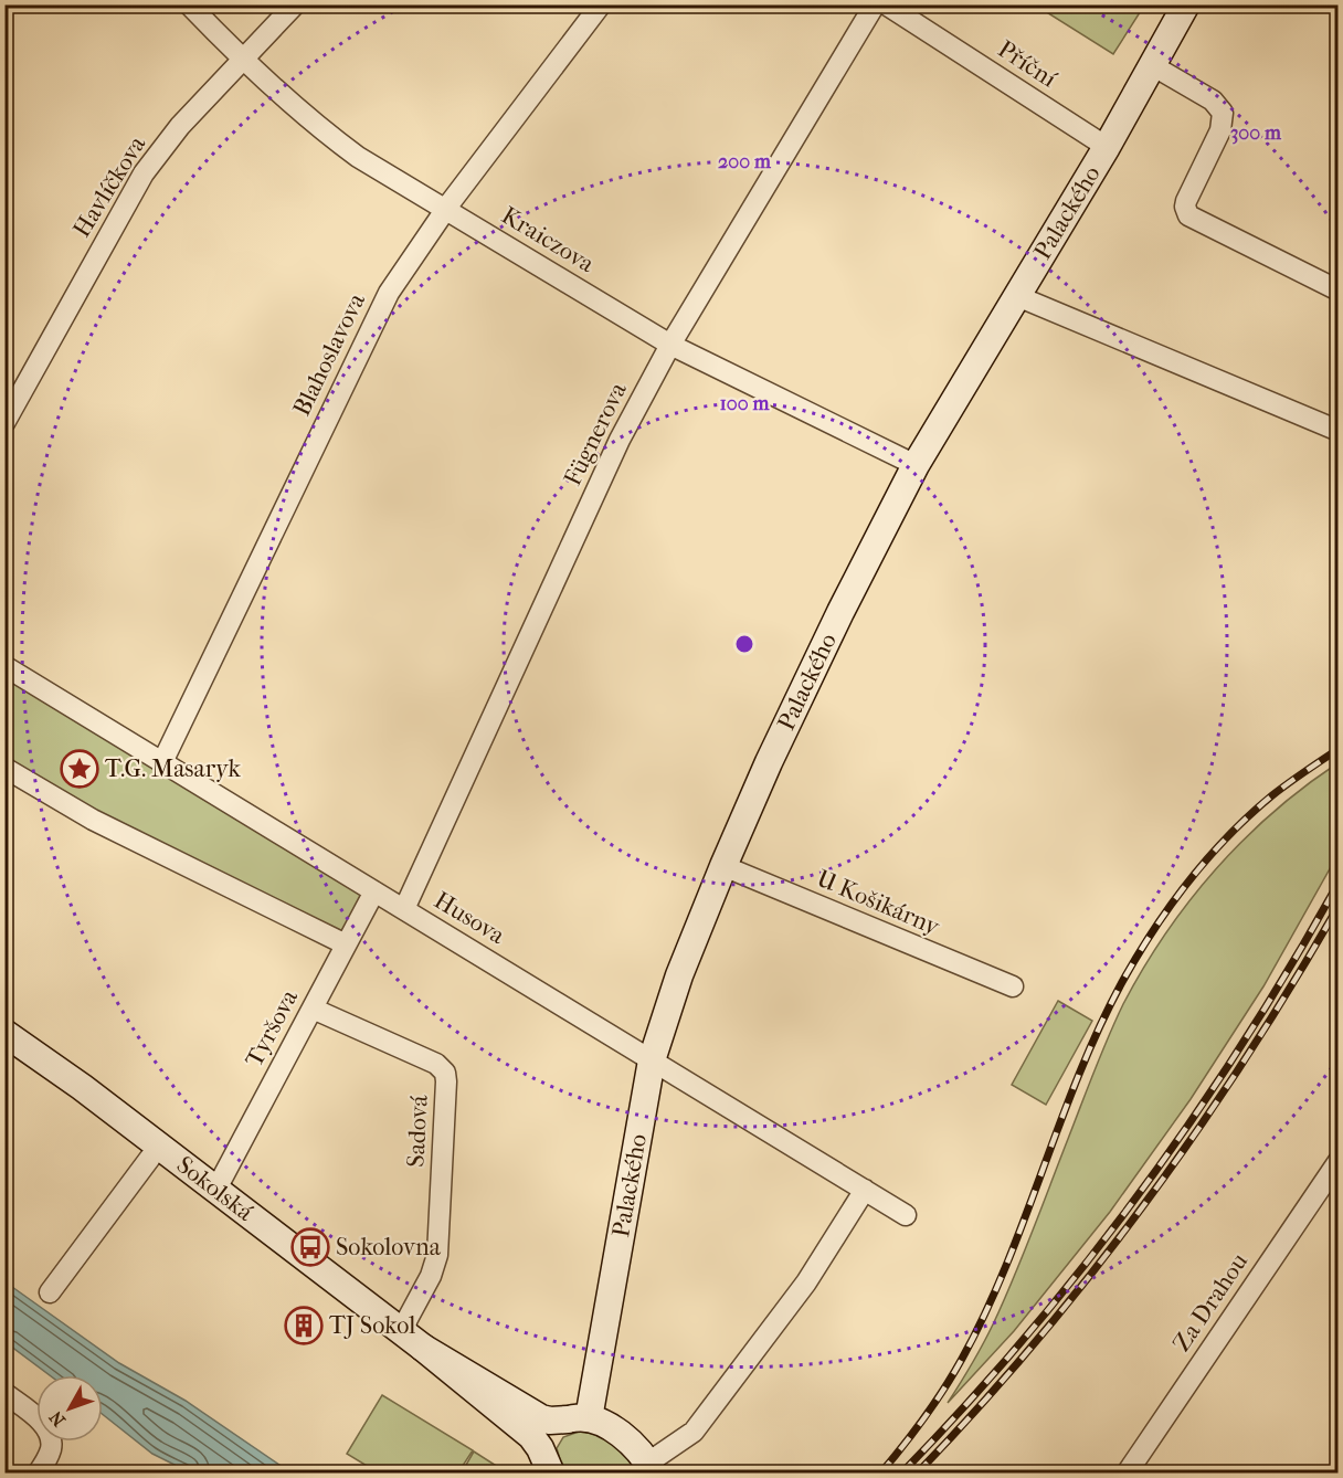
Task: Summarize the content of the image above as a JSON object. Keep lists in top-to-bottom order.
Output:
{
  "streets": {
    "street": [
      "Příční",
      "Havlíčkova",
      "Palackého",
      "Kraiczova",
      "Blahoslavova",
      "Fügnerova",
      "U Košikárny",
      "Husova",
      "Tyršova",
      "Sadová",
      "Sokolská",
      "Za Drahou"
    ]
  },
  "crossings": [
    ["Příční", "Palackého"],
    ["Havlíčkova", "Kraiczova"],
    ["Palackého", "Kraiczova"],
    ["Palackého", "U Košikárny"],
    ["Palackého", "Husova"],
    ["Palackého", "Sokolská"],
    ["Kraiczova", "Blahoslavova"],
    ["Kraiczova", "Fügnerova"],
    ["Blahoslavova", "Husova"],
    ["Fügnerova", "Husova"],
    ["Husova", "Tyršova"],
    ["Tyršova", "Sadová"],
    ["Tyršova", "Sokolská"],
    ["Sadová", "Sokolská"]
  ],
  "places": {
    "place": ["T.G. Masaryk"],
    "bus stop": ["Sokolovna"],
    "building": ["TJ Sokol"]
  },
  "north": "bottom left",
  "rings": ["300 m", "200 m", "100 m"]
}
